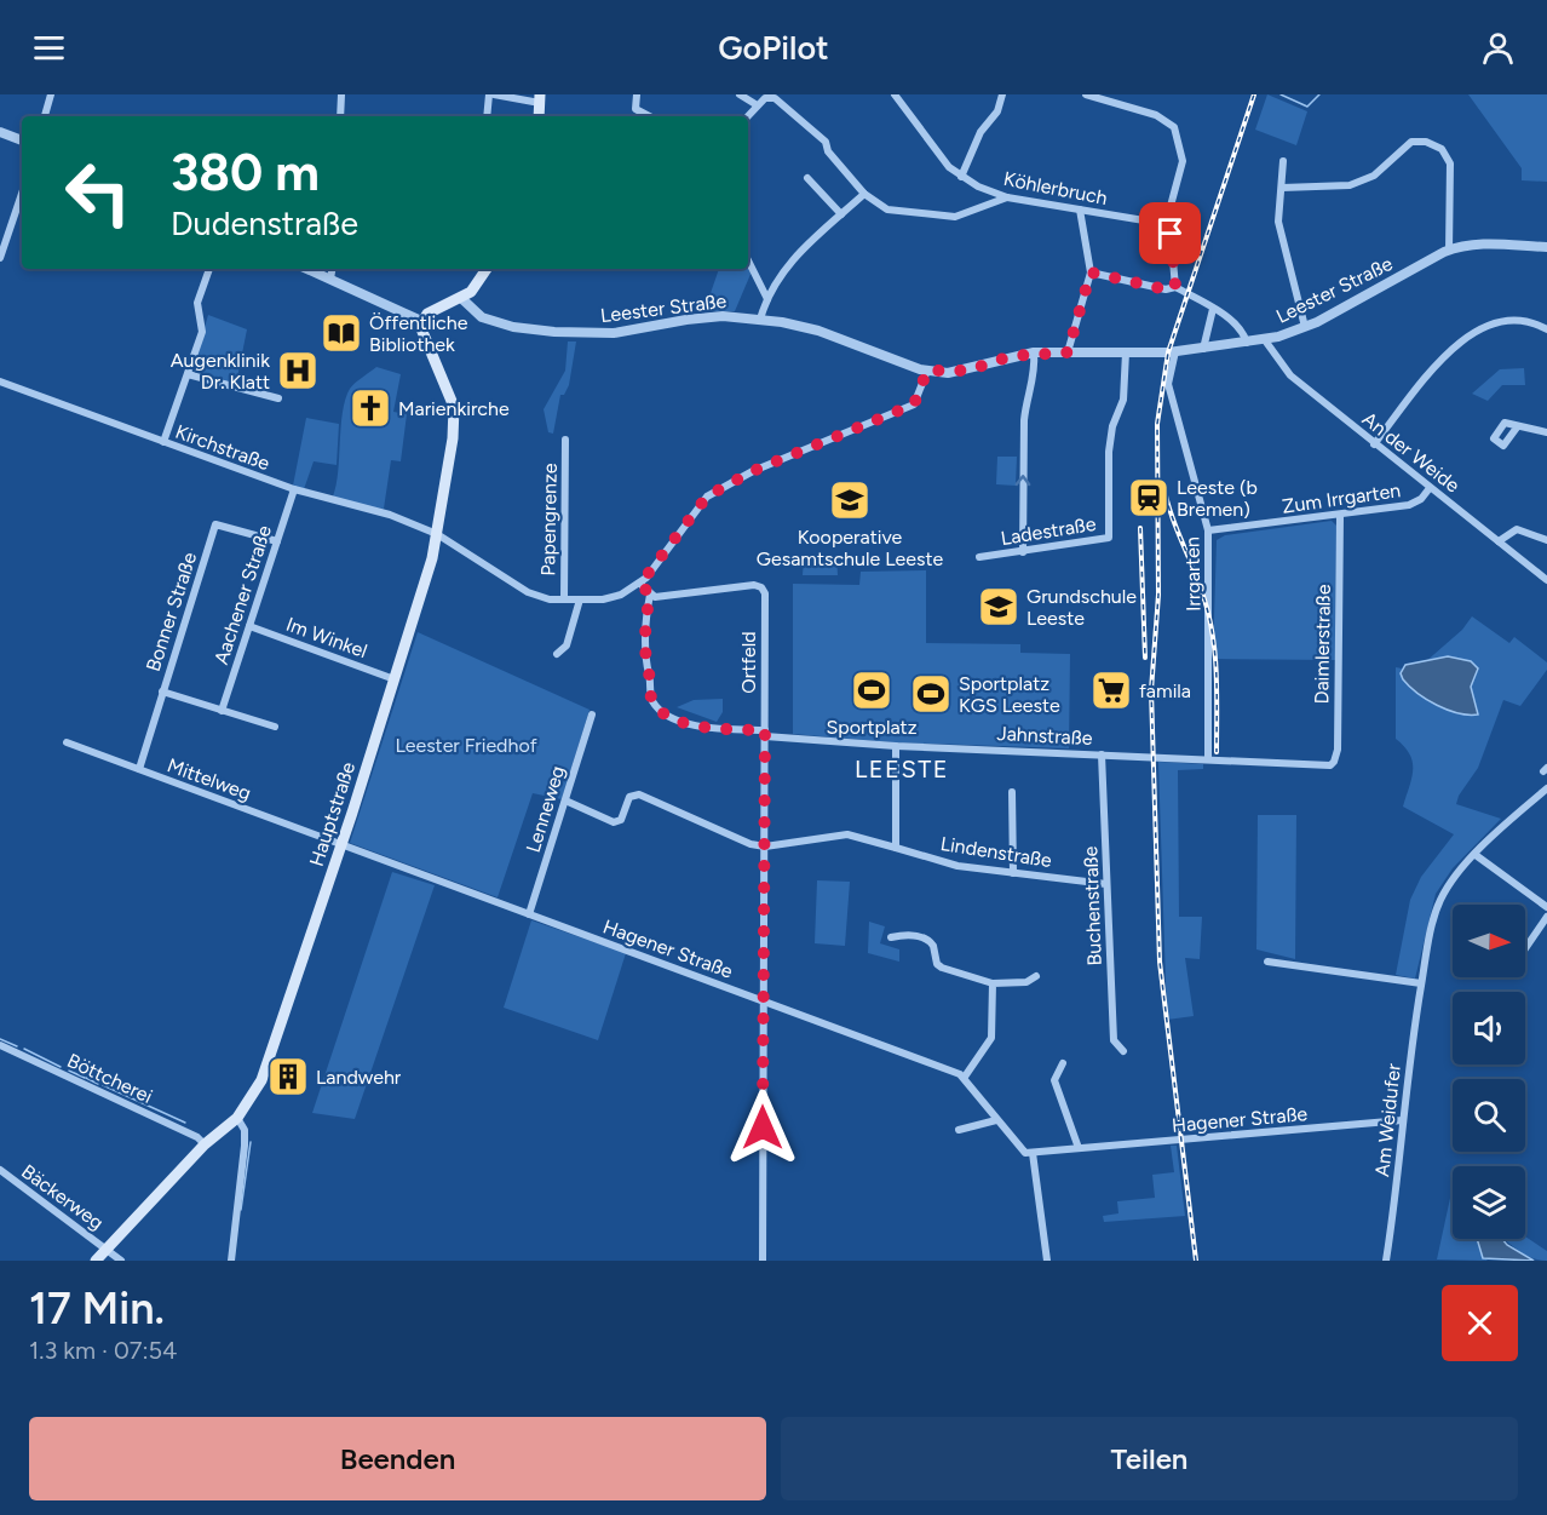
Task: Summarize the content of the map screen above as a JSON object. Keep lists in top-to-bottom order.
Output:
{
  "streets": {
    "main road": ["Hauptstraße"],
    "street": [
      "Köhlerbruch",
      "Leester Straße",
      "Kirchstraße",
      "An der Weide",
      "Zum Irrgarten",
      "Papengrenze",
      "Ladestraße",
      "Irrgarten",
      "Aachener Straße",
      "Bonner Straße",
      "Im Winkel",
      "Daimlerstraße",
      "Ortfeld",
      "Jahnstraße",
      "Mittelweg",
      "Lenneweg",
      "Lindenstraße",
      "Buchenstraße",
      "Hagener Straße",
      "Böttcherei",
      "Am Weidufer",
      "Bäckerweg"
    ]
  },
  "crossings": [
    ["Leester Straße", "An der Weide"],
    ["Leester Straße", "Ladestraße"],
    ["Leester Straße", "Irrgarten"],
    ["Kirchstraße", "Papengrenze"],
    ["Kirchstraße", "Aachener Straße"],
    ["Kirchstraße", "Hauptstraße"],
    ["An der Weide", "Zum Irrgarten"],
    ["Zum Irrgarten", "Irrgarten"],
    ["Zum Irrgarten", "Daimlerstraße"],
    ["Irrgarten", "Jahnstraße"],
    ["Aachener Straße", "Bonner Straße"],
    ["Aachener Straße", "Im Winkel"],
    ["Bonner Straße", "Mittelweg"],
    ["Im Winkel", "Hauptstraße"],
    ["Daimlerstraße", "Jahnstraße"],
    ["Ortfeld", "Jahnstraße"],
    ["Ortfeld", "Lindenstraße"],
    ["Ortfeld", "Hagener Straße"],
    ["Jahnstraße", "Buchenstraße"],
    ["Mittelweg", "Hauptstraße"],
    ["Mittelweg", "Hagener Straße"],
    ["Lenneweg", "Hagener Straße"],
    ["Hauptstraße", "Hagener Straße"],
    ["Hauptstraße", "Böttcherei"],
    ["Hauptstraße", "Bäckerweg"],
    ["Lindenstraße", "Buchenstraße"],
    ["Hagener Straße", "Am Weidufer"]
  ],
  "districts": ["LEESTE"],
  "parks": ["Leester Friedhof"],
  "places": {
    "library": ["Öffentliche Bibliothek"],
    "hospital": ["Augenklinik Dr. Klatt"],
    "church": ["Marienkirche"],
    "station": ["Leeste (b Bremen)"],
    "school or university": ["Kooperative Gesamtschule Leeste", "Grundschule Leeste"],
    "sports": ["Sportplatz", "Sportplatz KGS Leeste"],
    "supermarket": ["famila"],
    "building": ["Landwehr"]
  },
  "north": "right",
  "page": {
    "header": "GoPilot",
    "turn": ["380 m", "Dudenstraße"],
    "heading": ["17 Min.", "1.3 km · 07:54"],
    "buttons": ["Beenden", "Teilen"]
  }
}
